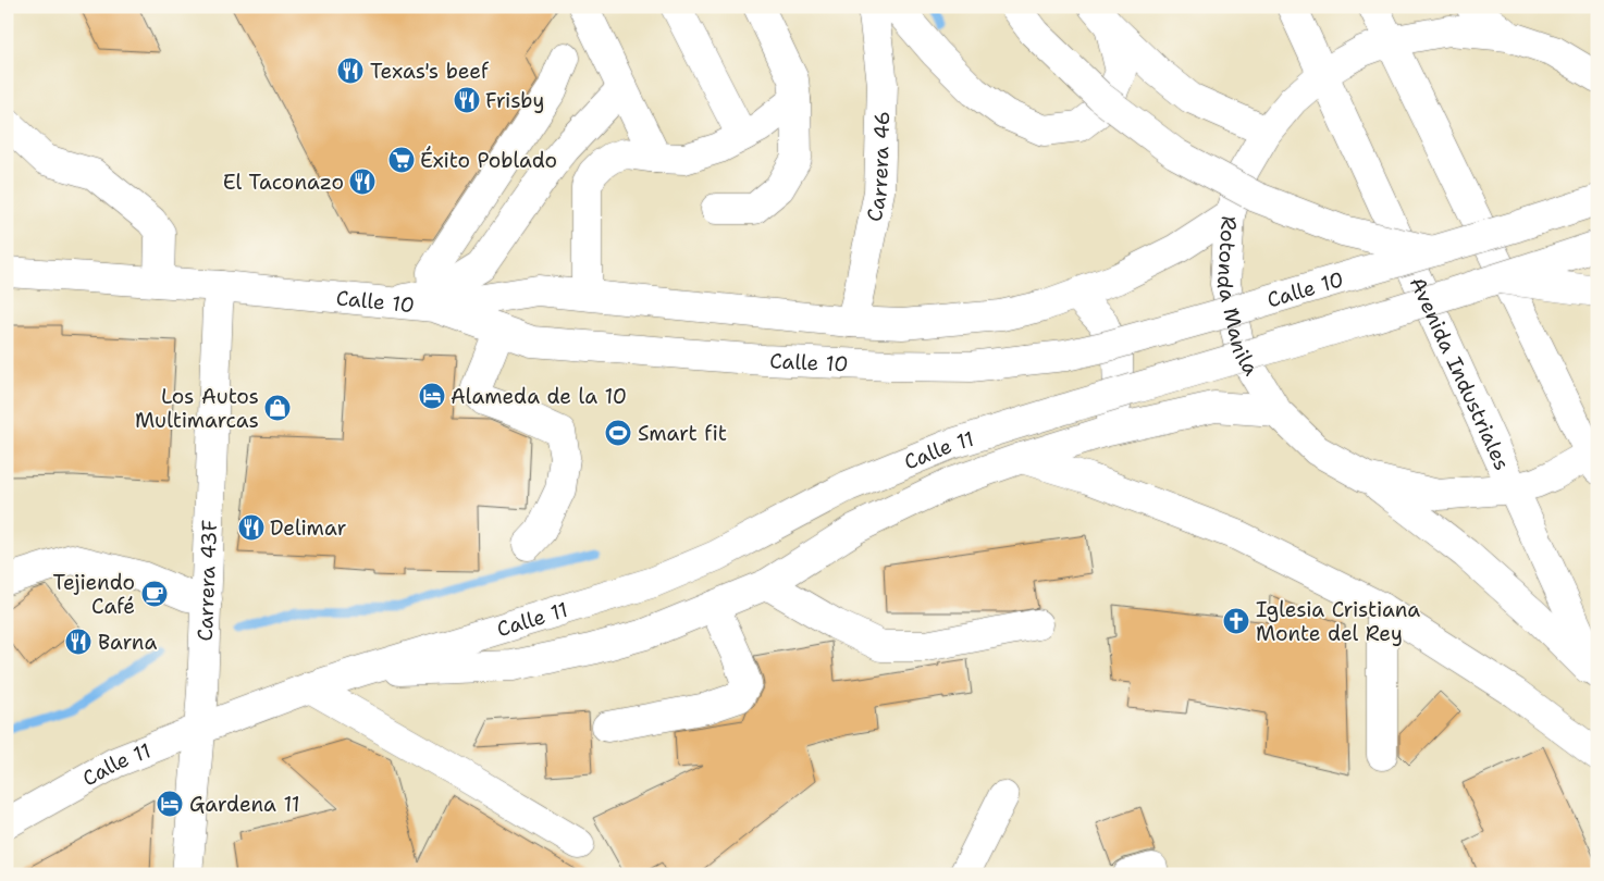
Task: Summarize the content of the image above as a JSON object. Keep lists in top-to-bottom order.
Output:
{
  "streets": {
    "main road": [
      "Carrera 46",
      "Calle 10",
      "Rotonda Manila",
      "Avenida Industriales",
      "Calle 11",
      "Carrera 43F"
    ]
  },
  "crossings": [
    ["Calle 10", "Carrera 43F"],
    ["Rotonda Manila", "Avenida Industriales"],
    ["Calle 11", "Carrera 43F"]
  ],
  "places": {
    "restaurant": [
      "Texas's beef",
      "Frisby",
      "El Taconazo",
      "Delimar",
      "Barna"
    ],
    "supermarket": ["Éxito Poblado"],
    "hotel": ["Alameda de la 10", "Gardena 11"],
    "shop": ["Los Autos Multimarcas"],
    "sports": ["Smart fit"],
    "cafe": ["Tejiendo Café"],
    "church": ["Iglesia Cristiana Monte del Rey"]
  }
}
